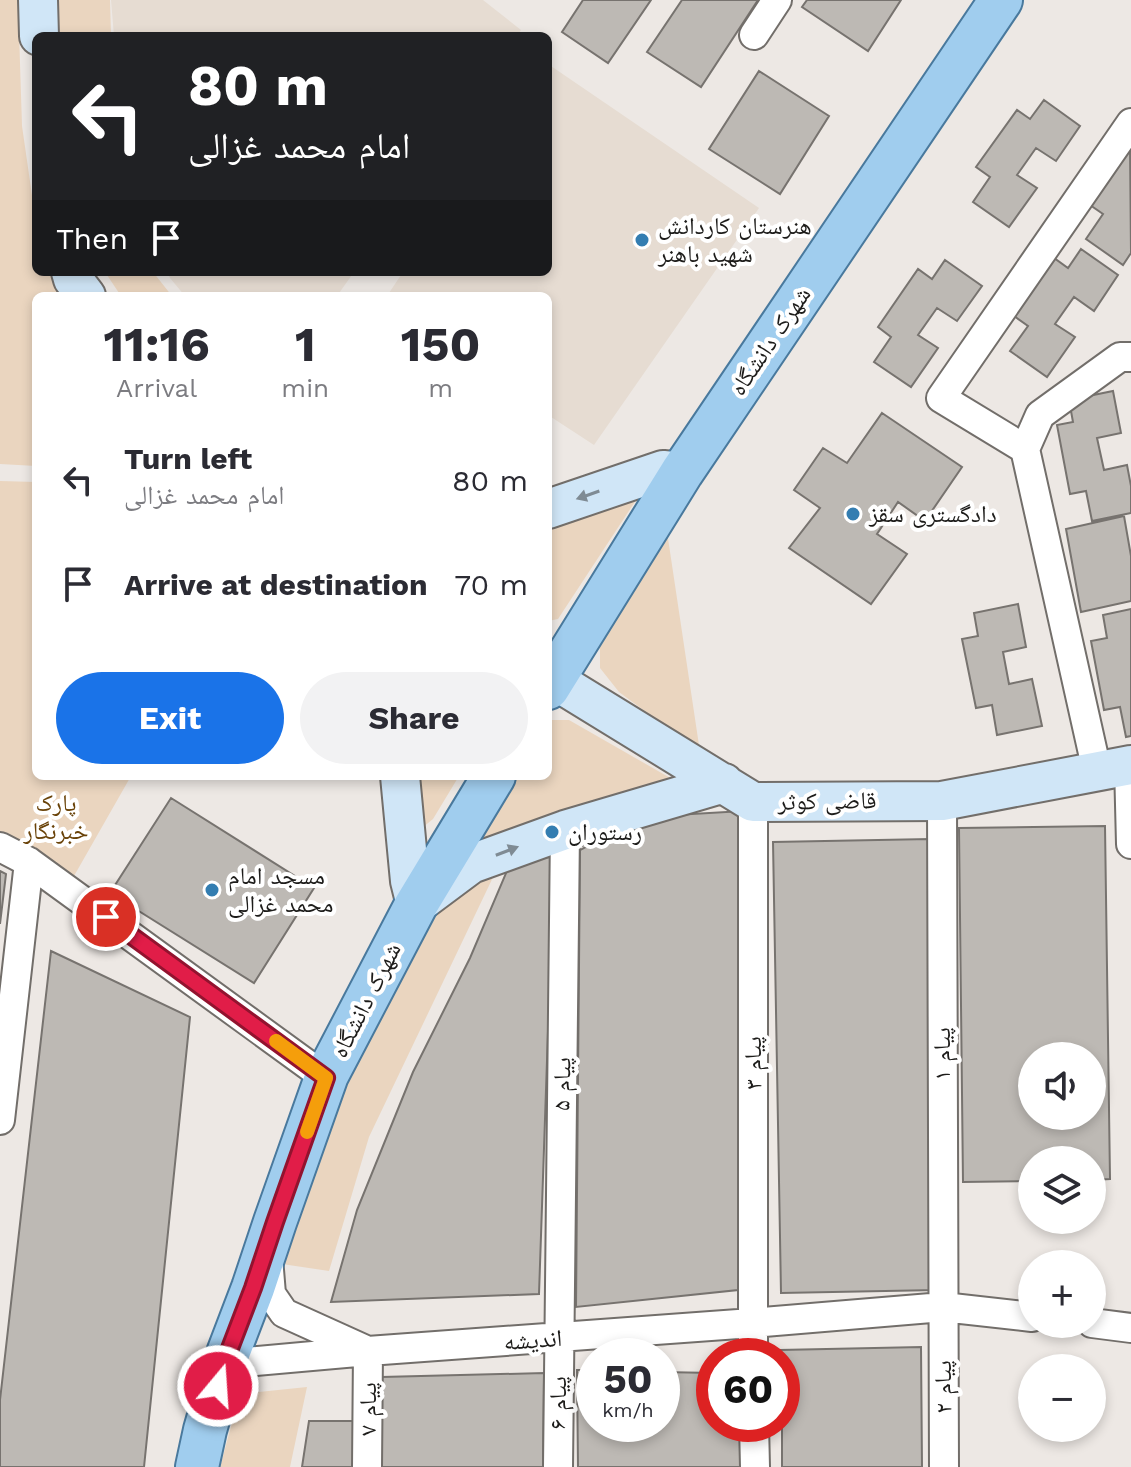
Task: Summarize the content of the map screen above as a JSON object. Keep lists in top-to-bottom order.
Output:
{
  "streets": {
    "main road": ["شهرک دانشگاه", "قاضی کوثر"],
    "street": [
      "پیام ۱",
      "پیام ۳",
      "پیام ۵",
      "اندیشه",
      "پیام ۲",
      "پیام ۶",
      "پیام ۷"
    ]
  },
  "crossings": [
    ["شهرک دانشگاه", "قاضی کوثر"],
    ["شهرک دانشگاه", "اندیشه"],
    ["قاضی کوثر", "پیام ۱"],
    ["قاضی کوثر", "پیام ۳"],
    ["قاضی کوثر", "پیام ۵"],
    ["پیام ۱", "اندیشه"],
    ["پیام ۱", "پیام ۲"],
    ["پیام ۳", "اندیشه"],
    ["پیام ۵", "اندیشه"],
    ["پیام ۵", "پیام ۶"],
    ["اندیشه", "پیام ۲"],
    ["اندیشه", "پیام ۶"],
    ["اندیشه", "پیام ۷"]
  ],
  "parks": ["پارک خبرنگار"],
  "places": [
    "هنرستان کاردانش شهید باهنر",
    "دادگستری سقز",
    "رستوران",
    "مسجد امام محمد غزالی"
  ],
  "page": {
    "turn": ["80 m", "امام محمد غزالی"],
    "then": "Then",
    "eta": [
      "11:16",
      "Arrival",
      "1",
      "min",
      "150",
      "m"
    ],
    "list": [
      {
        "name": "Turn left",
        "note": "امام محمد غزالی",
        "value": "80 m"
      },
      {
        "name": "Arrive at destination",
        "value": "70 m"
      }
    ],
    "buttons": ["Exit", "Share"],
    "map_buttons": ["+", "−"],
    "speed": "50 km/h",
    "limit": "60"
  }
}
